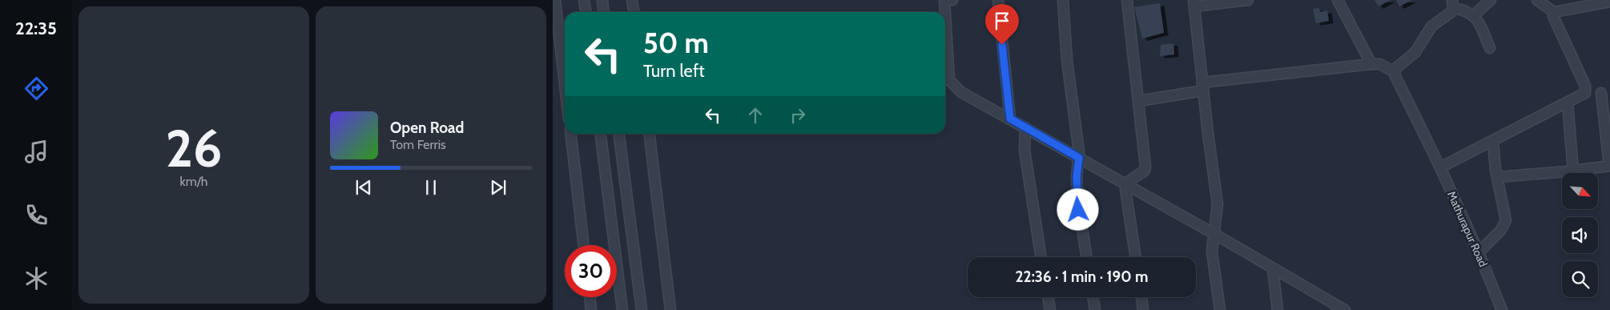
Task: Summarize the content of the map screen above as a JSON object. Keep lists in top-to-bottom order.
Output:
{
  "streets": {
    "street": ["Mathurapur Road"]
  },
  "north": "bottom right",
  "page": {
    "tabs": "22:35",
    "tile": ["26", "km/h"],
    "turn": ["50 m", "Turn left"],
    "song": ["Open Road", "Tom Ferris"],
    "limit": "30",
    "trip": "22:36 · 1 min · 190 m"
  }
}
